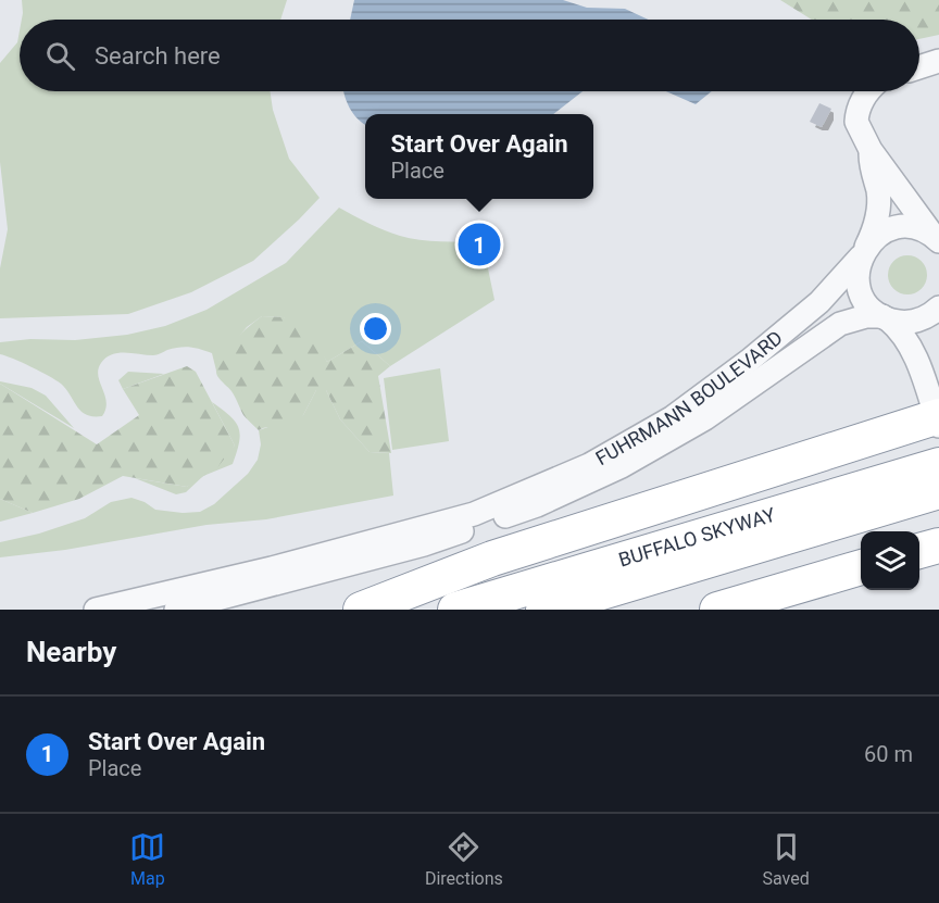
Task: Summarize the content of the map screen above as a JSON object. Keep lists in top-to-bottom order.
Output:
{
  "streets": {
    "highway": ["BUFFALO SKYWAY"],
    "street": ["FUHRMANN BOULEVARD"]
  },
  "page": {
    "search": "Search here",
    "popup": ["Start Over Again", "Place"],
    "pins": "1",
    "heading": "Nearby",
    "list": [
      {
        "mark": "1",
        "name": "Start Over Again",
        "note": "Place",
        "value": "60 m"
      }
    ],
    "nav": ["Map", "Directions", "Saved"]
  }
}
